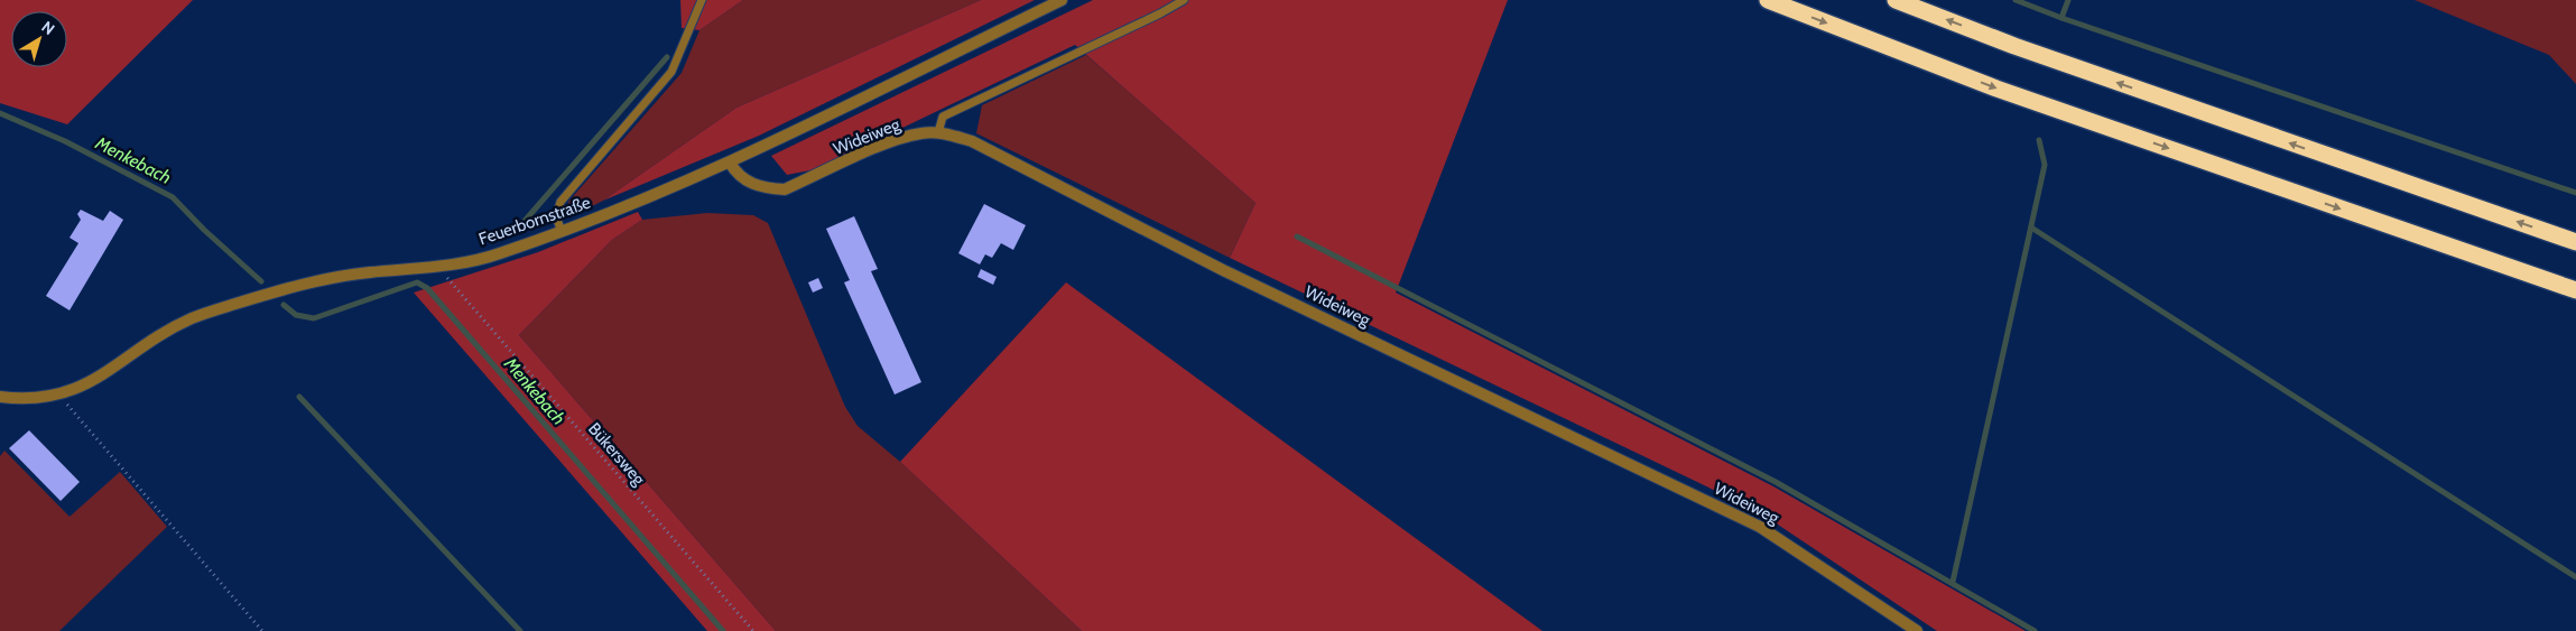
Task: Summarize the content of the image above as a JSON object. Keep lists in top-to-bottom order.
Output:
{
  "streets": {
    "street": ["Wideiweg", "Feuerbornstraße"],
    "path": ["Bükersweg"]
  },
  "crossings": [
    ["Wideiweg", "Feuerbornstraße"],
    ["Feuerbornstraße", "Bükersweg"]
  ],
  "water": ["Menkebach"],
  "north": "top right"
}
